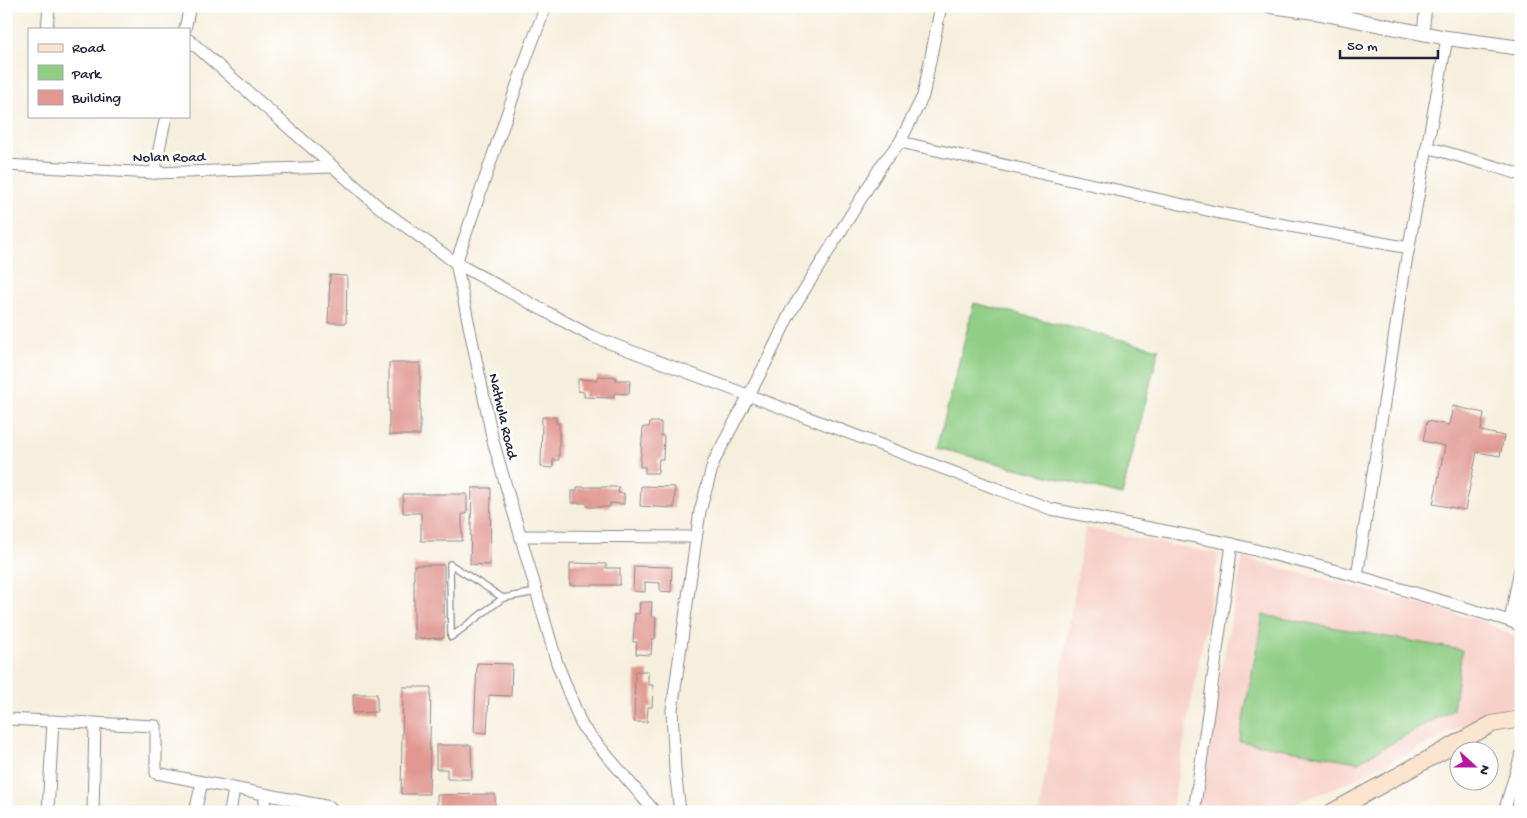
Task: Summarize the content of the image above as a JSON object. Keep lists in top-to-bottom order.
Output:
{
  "streets": {
    "street": ["Nolan Road", "Nathula Road"]
  },
  "legend": ["Road", "Park", "Building"],
  "scale_bar": "50 m",
  "north": "right"
}
